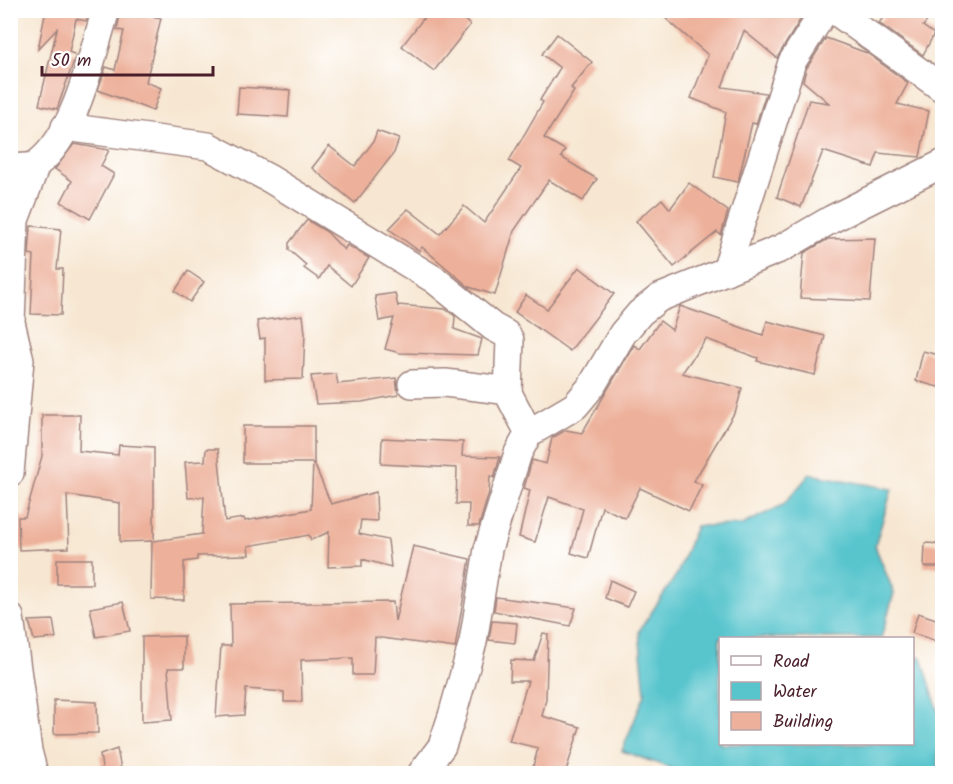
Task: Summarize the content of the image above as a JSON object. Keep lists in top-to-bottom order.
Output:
{
  "legend": ["Road", "Water", "Building"],
  "scale_bar": "50 m"
}
